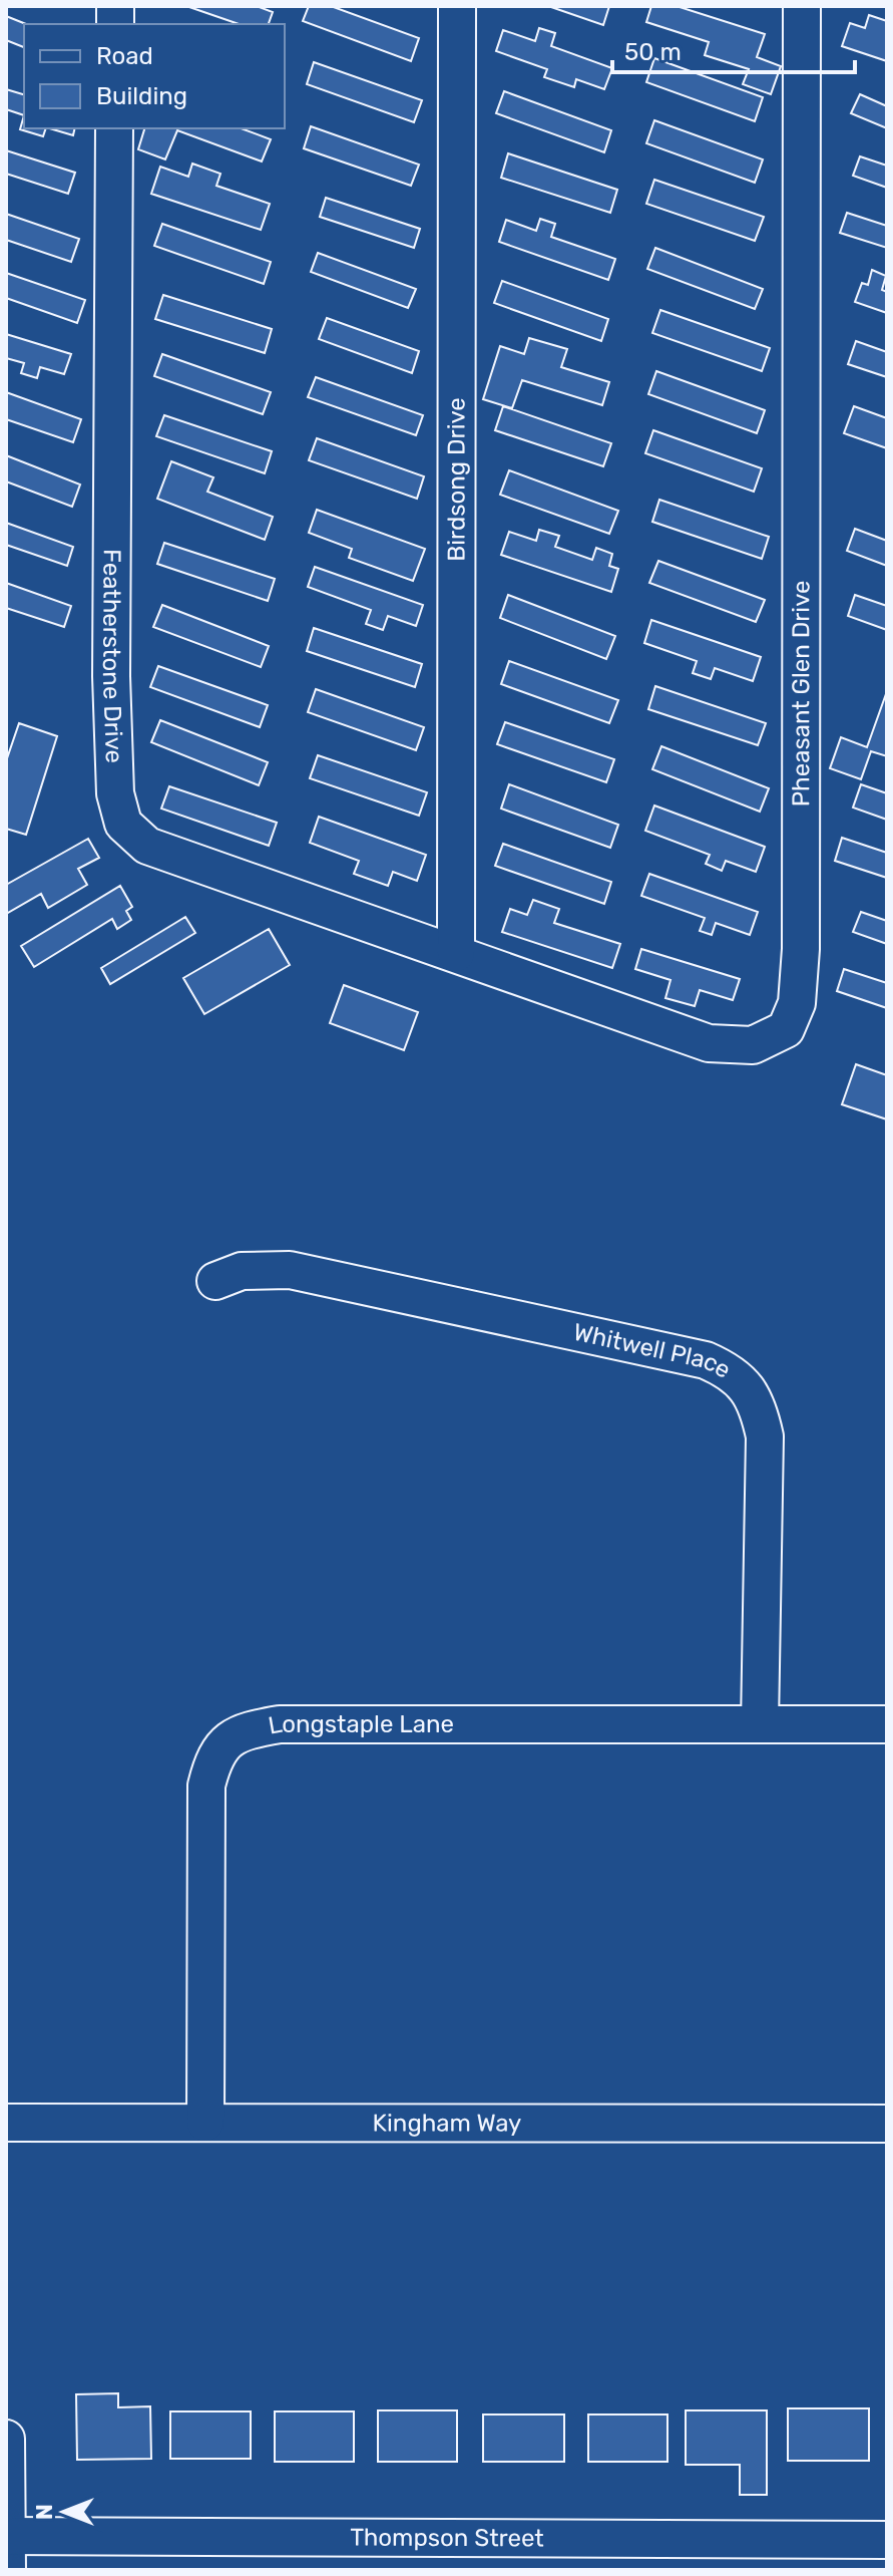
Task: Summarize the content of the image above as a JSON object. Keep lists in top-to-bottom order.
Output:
{
  "streets": {
    "street": [
      "Birdsong Drive",
      "Featherstone Drive",
      "Pheasant Glen Drive",
      "Whitwell Place",
      "Longstaple Lane",
      "Kingham Way",
      "Thompson Street"
    ]
  },
  "crossings": [
    ["Birdsong Drive", "Featherstone Drive"],
    ["Birdsong Drive", "Pheasant Glen Drive"],
    ["Featherstone Drive", "Pheasant Glen Drive"],
    ["Whitwell Place", "Longstaple Lane"],
    ["Longstaple Lane", "Kingham Way"]
  ],
  "legend": ["Road", "Building"],
  "scale_bar": "50 m",
  "north": "left"
}
